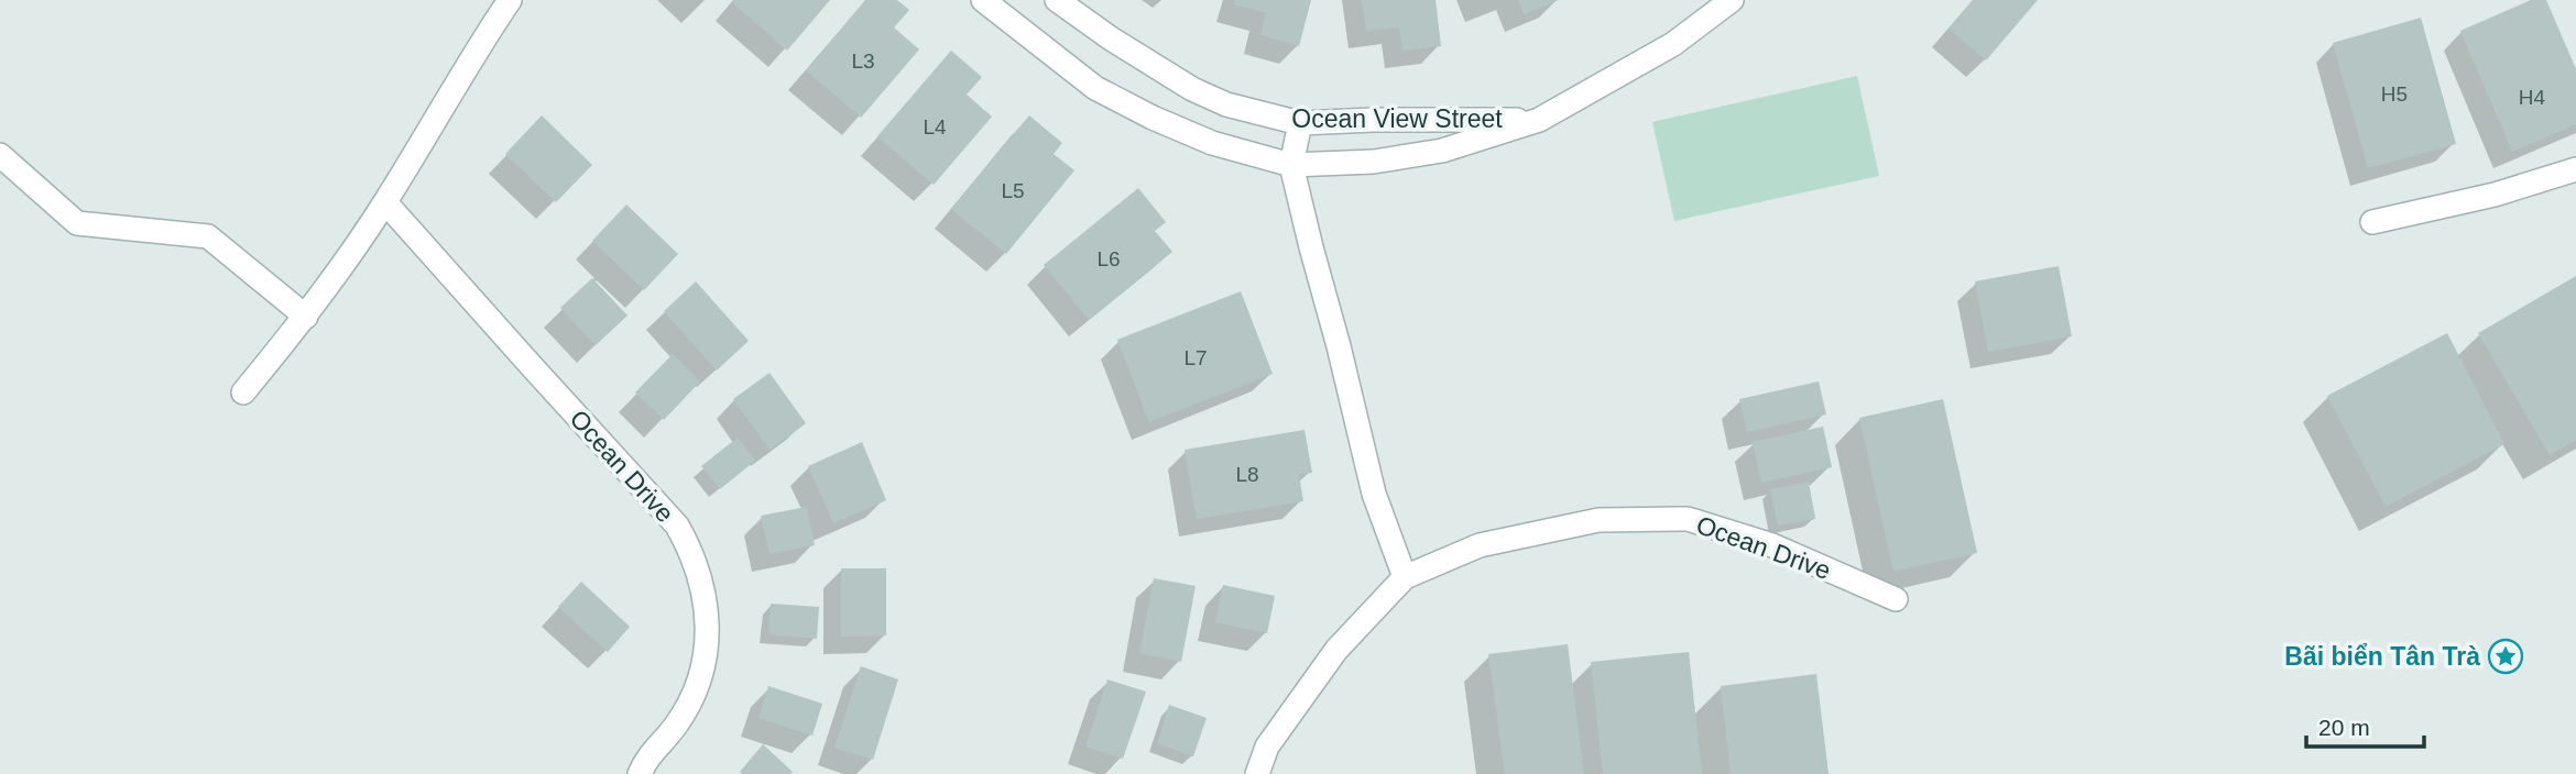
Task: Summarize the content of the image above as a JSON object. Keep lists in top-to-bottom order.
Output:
{
  "streets": {
    "street": ["Ocean View Street", "Ocean Drive"]
  },
  "places": {
    "place": ["Bãi biển Tân Trà"]
  },
  "house_numbers": [
    "L3",
    "H5",
    "H4",
    "L4",
    "L5",
    "L6",
    "L7",
    "L8"
  ],
  "scale_bar": "20 m"
}
